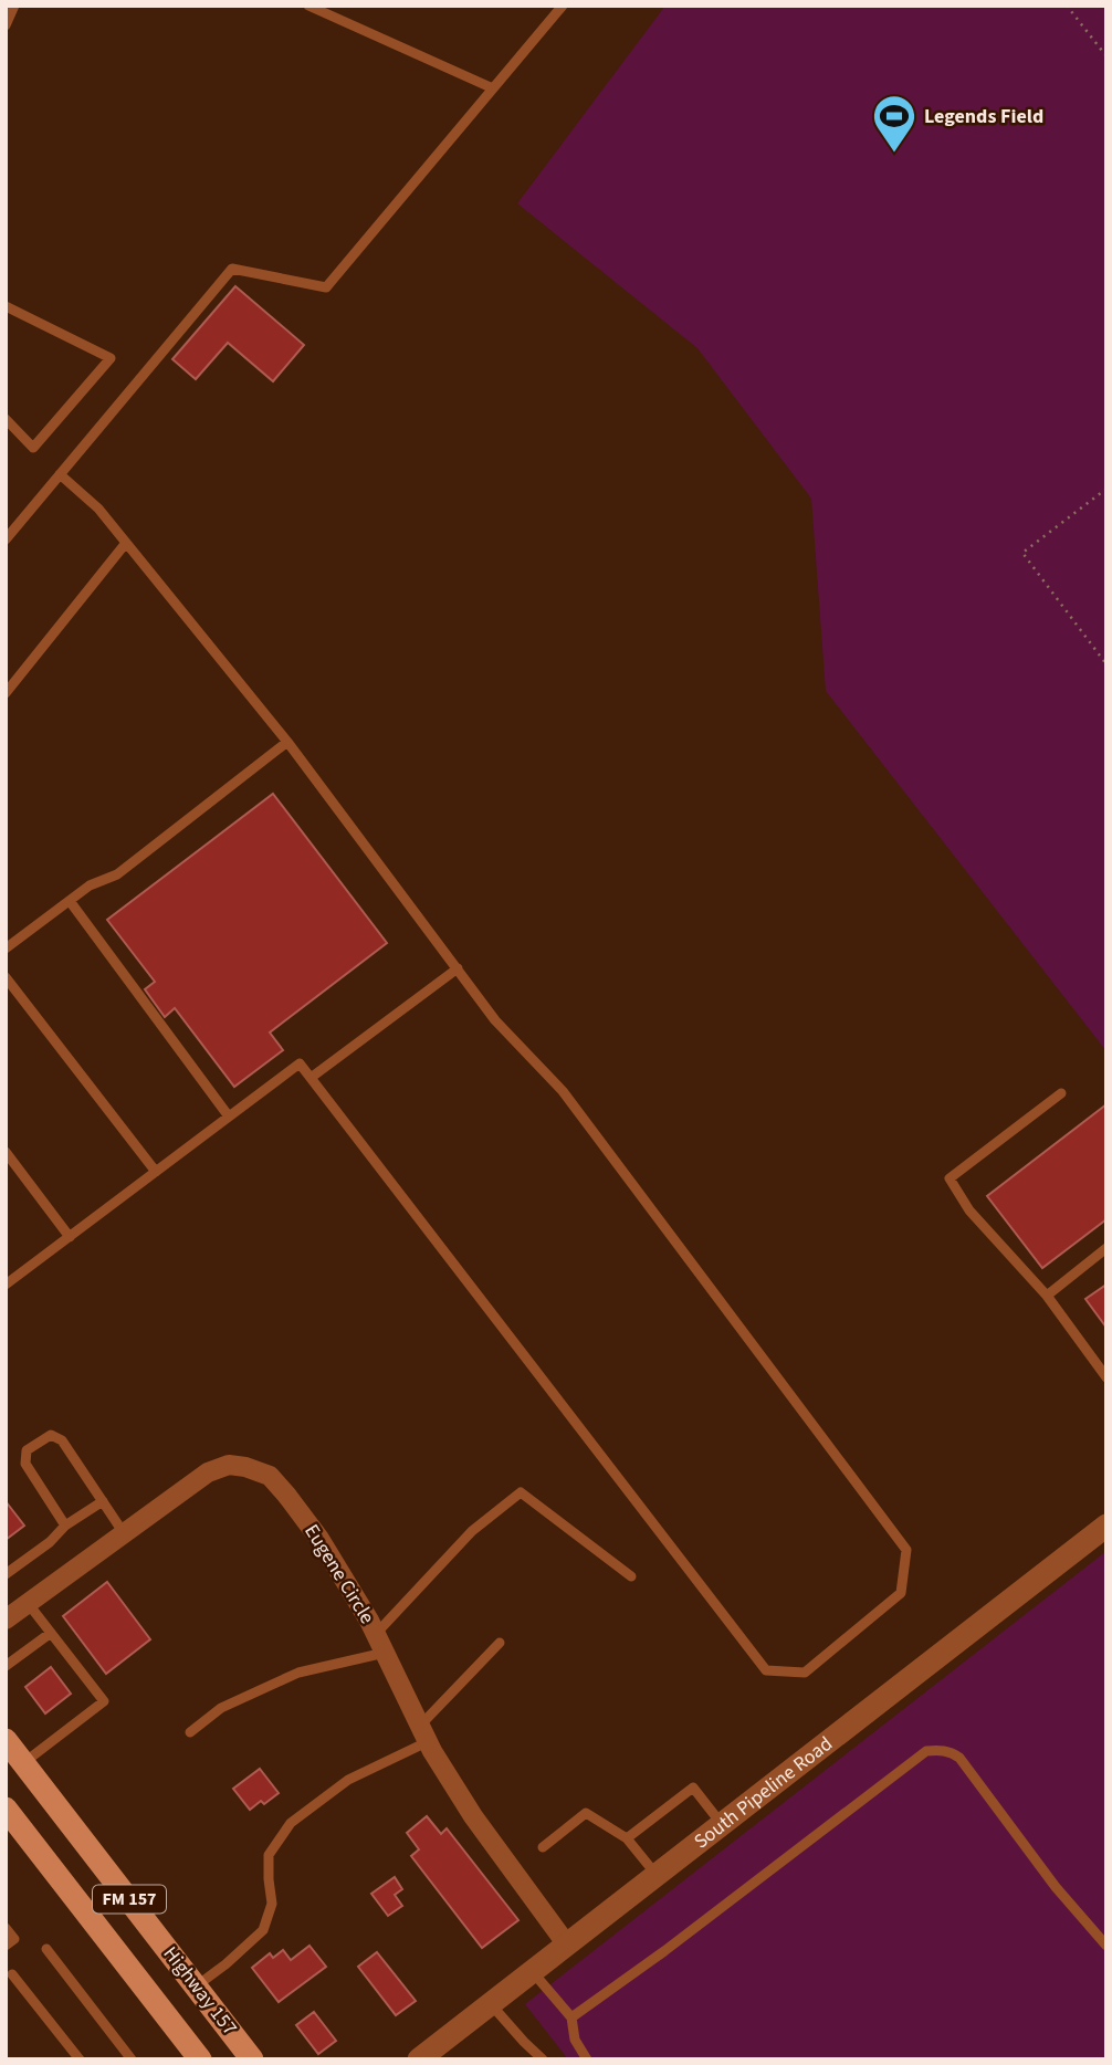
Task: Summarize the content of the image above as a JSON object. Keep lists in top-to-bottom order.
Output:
{
  "streets": {
    "main road": ["FM 157", "Highway 157"],
    "street": ["Eugene Circle", "South Pipeline Road"]
  },
  "crossings": [
    ["Eugene Circle", "South Pipeline Road"]
  ],
  "places": {
    "sports": ["Legends Field"]
  }
}
